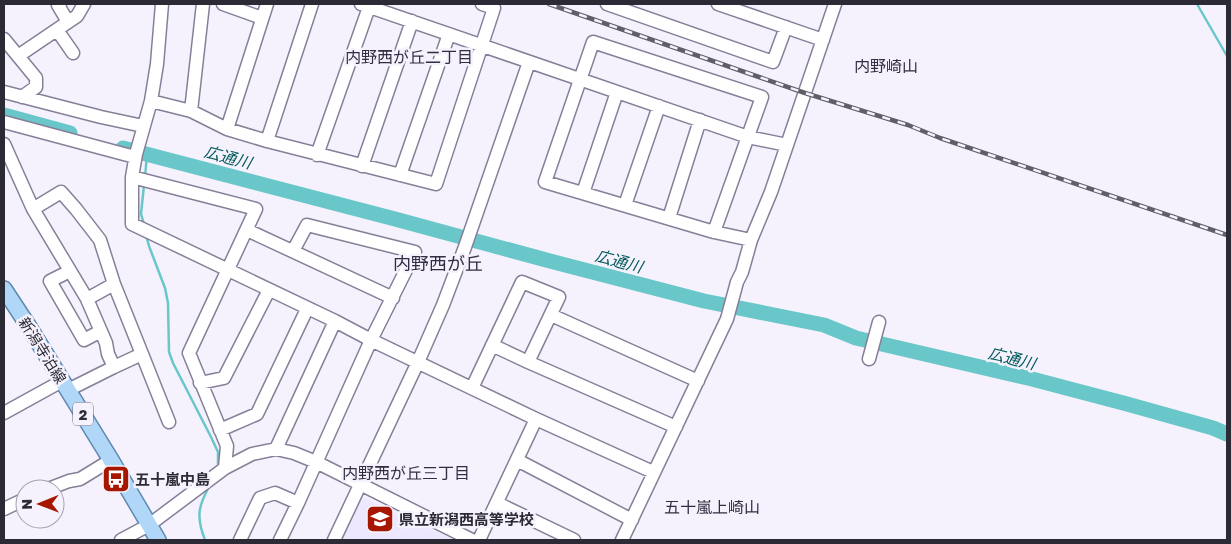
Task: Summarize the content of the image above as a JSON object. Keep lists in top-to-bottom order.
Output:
{
  "streets": {
    "main road": ["新潟寺泊線", "2"]
  },
  "districts": [
    "内野西が丘二丁目",
    "内野崎山",
    "内野西が丘",
    "内野西が丘三丁目",
    "五十嵐上崎山"
  ],
  "water": ["広通川"],
  "places": {
    "bus stop": ["五十嵐中島"],
    "school or university": ["県立新潟西高等学校"]
  },
  "north": "left"
}
